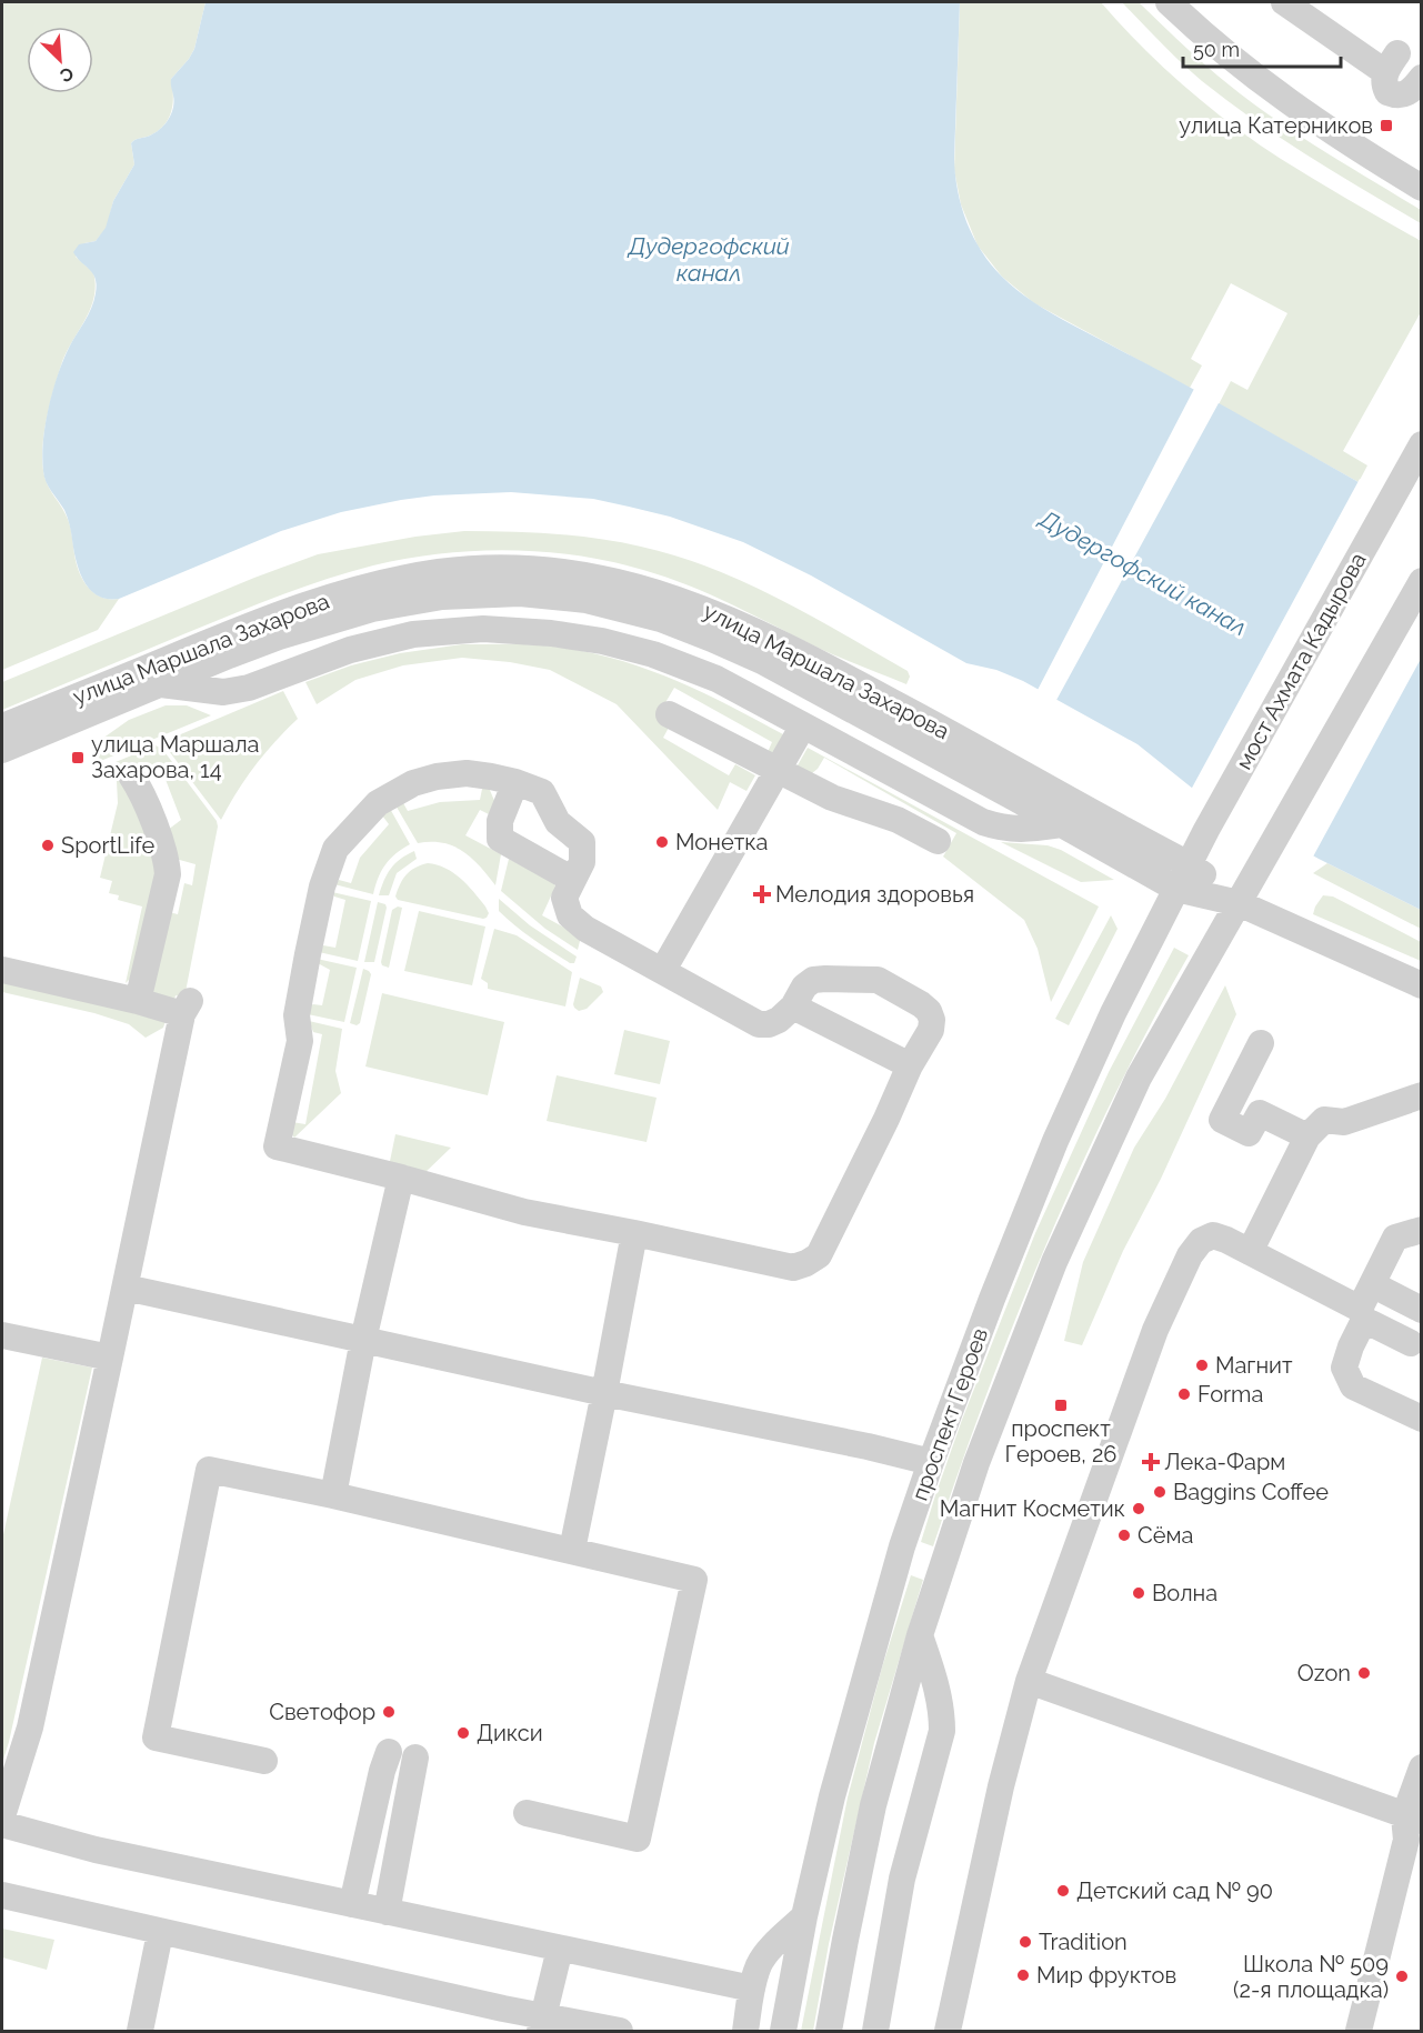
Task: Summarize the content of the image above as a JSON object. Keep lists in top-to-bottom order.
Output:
{
  "streets": {
    "street": ["улица Маршала Захарова", "мост Ахмата Кадырова", "проспект Героев"]
  },
  "crossings": [
    ["улица Маршала Захарова", "проспект Героев"],
    ["мост Ахмата Кадырова", "проспект Героев"]
  ],
  "water": ["Дудергофский канал"],
  "places": {
    "transit": ["улица Катерников", "улица Маршала Захарова, 14", "проспект Героев, 26"],
    "other": [
      "Монетка",
      "SportLife",
      "Магнит",
      "Forma",
      "Baggins Coffee",
      "Магнит Косметик",
      "Сёма",
      "Волна",
      "Ozon",
      "Светофор",
      "Дикси",
      "Детский сад № 90",
      "Tradition",
      "Мир фруктов",
      "Школа № 509 (2-я площадка)"
    ],
    "health": ["Мелодия здоровья", "Лека-Фарм"]
  },
  "scale_bar": "50 m",
  "north": "bottom right"
}
